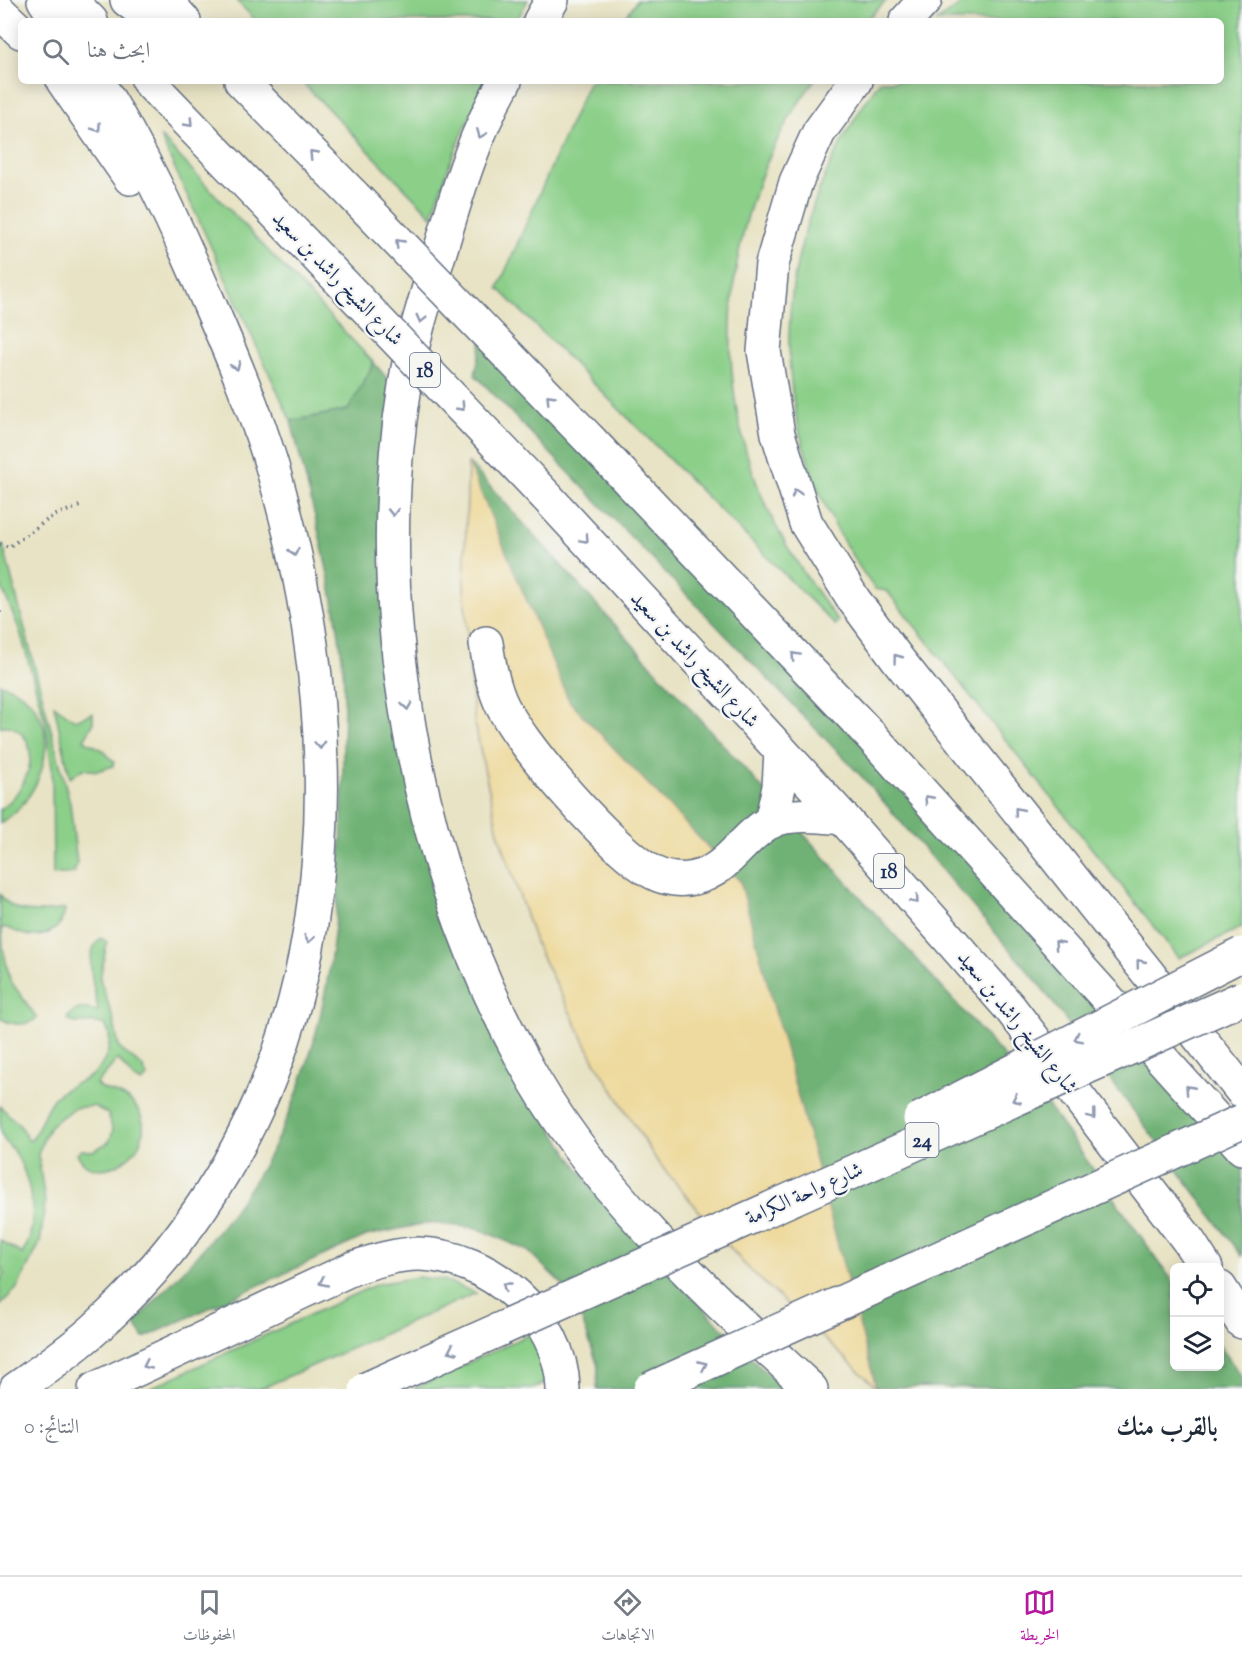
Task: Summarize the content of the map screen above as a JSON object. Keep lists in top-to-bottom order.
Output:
{
  "streets": {
    "main road": [
      "شارع الشيخ راشد بن سعيد",
      "18",
      "24",
      "شارع واحة الكرامة"
    ]
  },
  "page": {
    "search": "ابحث هنا",
    "heading": ["بالقرب منك", "النتائج: 0"],
    "nav": ["الخريطة", "الاتجاهات", "المحفوظات"]
  }
}
